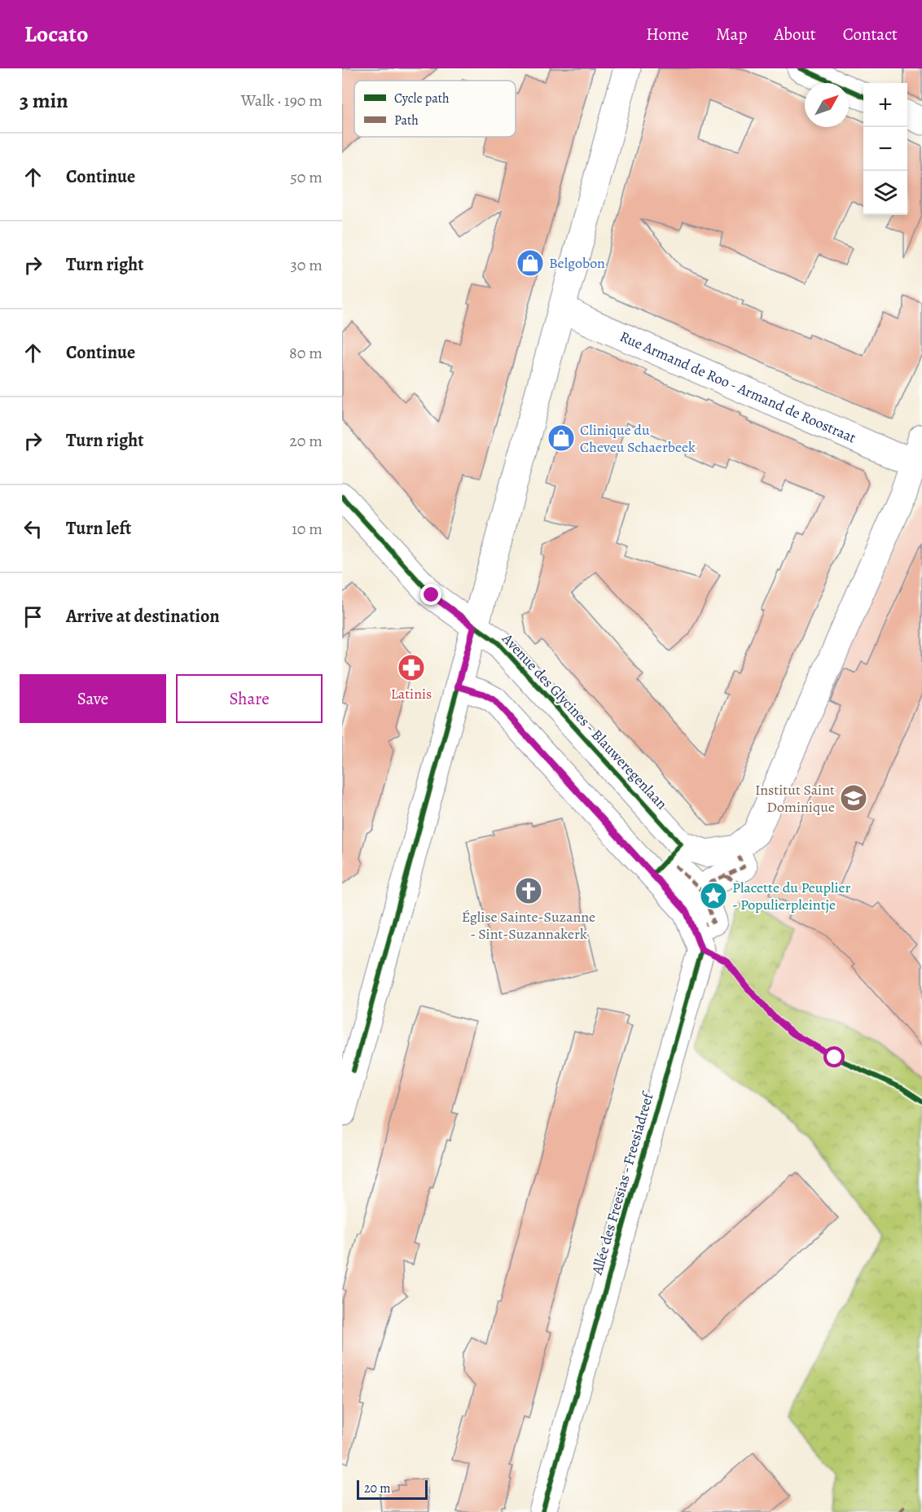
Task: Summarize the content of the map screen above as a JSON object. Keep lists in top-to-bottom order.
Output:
{
  "streets": {
    "street": ["Rue Armand de Roo - Armand de Roostraat", "Avenue des Glycines - Blauweregenlaan", "Allée des Freesias - Freesiadreef"]
  },
  "crossings": [
    ["Avenue des Glycines - Blauweregenlaan", "Allée des Freesias - Freesiadreef"]
  ],
  "places": {
    "shop": ["Belgobon", "Clinique du Cheveu Schaerbeek"],
    "pharmacy": ["Latinis"],
    "school or university": ["Institut Saint Dominique"],
    "church": ["Église Sainte-Suzanne - Sint-Suzannakerk"],
    "place": ["Placette du Peuplier - Populierpleintje"]
  },
  "legend": ["Cycle path", "Path"],
  "scale_bar": "20 m",
  "north": "top right",
  "page": {
    "header": "Locato",
    "nav": [
      "Home",
      "Map",
      "About",
      "Contact"
    ],
    "heading": ["3 min", "Walk · 190 m"],
    "map_buttons": ["+", "−"],
    "list": [
      ["Continue", "50 m"],
      ["Turn right", "30 m"],
      ["Continue", "80 m"],
      ["Turn right", "20 m"],
      ["Turn left", "10 m"],
      "Arrive at destination"
    ],
    "buttons": ["Save", "Share"],
    "scale": "20 m"
  }
}
